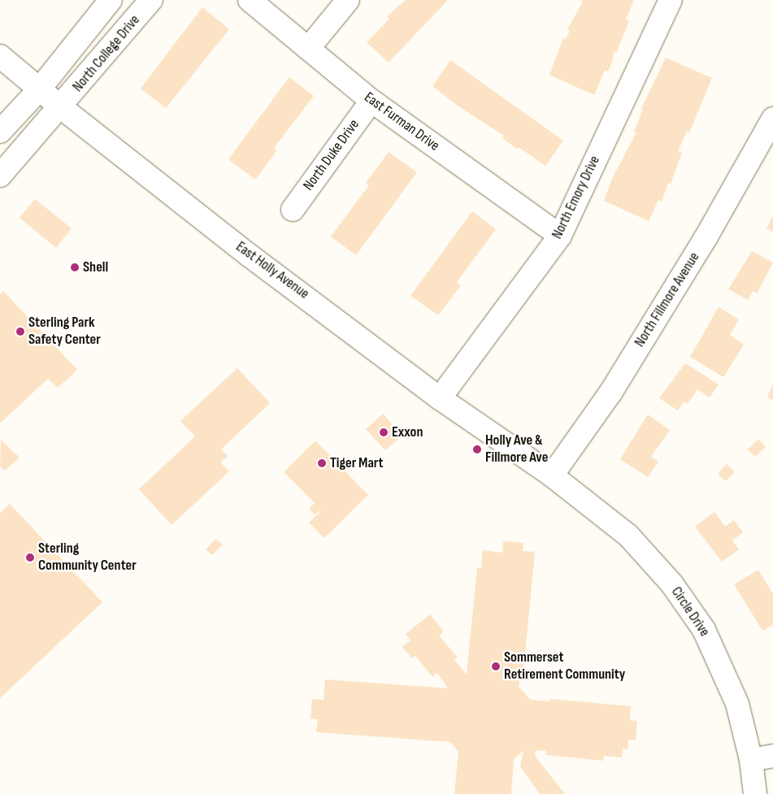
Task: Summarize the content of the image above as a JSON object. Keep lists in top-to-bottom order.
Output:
{
  "streets": {
    "street": [
      "North College Drive",
      "East Furman Drive",
      "North Duke Drive",
      "North Emory Drive",
      "East Holly Avenue",
      "North Fillmore Avenue",
      "Circle Drive"
    ]
  },
  "crossings": [
    ["North College Drive", "East Holly Avenue"],
    ["East Furman Drive", "North Duke Drive"],
    ["East Furman Drive", "North Emory Drive"],
    ["North Emory Drive", "East Holly Avenue"],
    ["East Holly Avenue", "North Fillmore Avenue"],
    ["East Holly Avenue", "Circle Drive"],
    ["North Fillmore Avenue", "Circle Drive"]
  ],
  "places": [
    "Shell",
    "Sterling Park Safety Center",
    "Exxon",
    "Holly Ave & Fillmore Ave",
    "Tiger Mart",
    "Sterling Community Center",
    "Sommerset Retirement Community"
  ]
}
